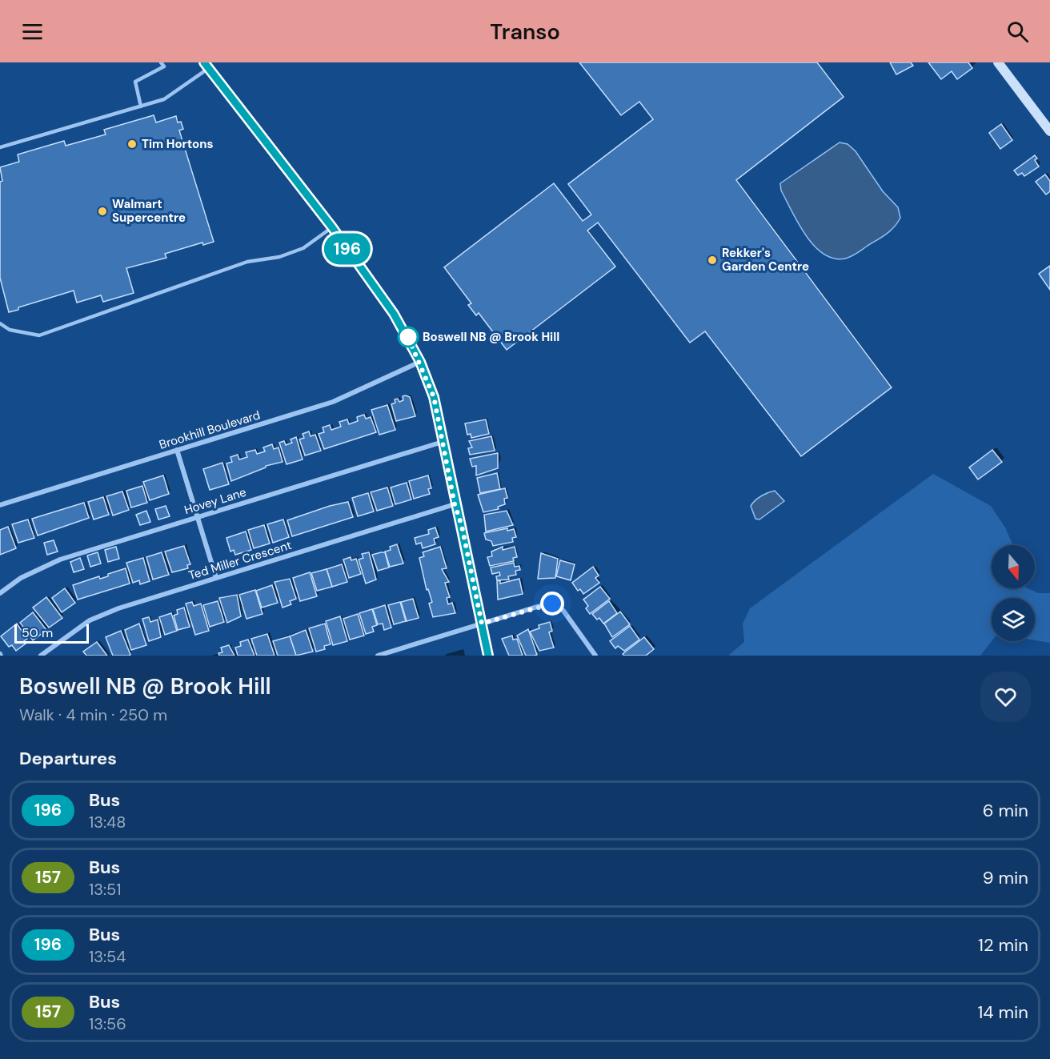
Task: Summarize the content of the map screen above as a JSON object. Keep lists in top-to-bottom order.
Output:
{
  "streets": {
    "street": ["Brookhill Boulevard", "Hovey Lane", "Ted Miller Crescent"]
  },
  "places": [
    "Tim Hortons",
    "Walmart Supercentre",
    "Rekker's Garden Centre",
    "Boswell NB @ Brook Hill"
  ],
  "lines": ["bus line 196"],
  "scale_bar": "50 m",
  "north": "bottom",
  "page": {
    "header": "Transo",
    "on_map": "196",
    "scale": "50 m",
    "heading": [
      ["Boswell NB @ Brook Hill", "Walk · 4 min · 250 m"],
      "Departures"
    ],
    "list": [
      {
        "mark": "196",
        "name": "Bus",
        "note": "13:48",
        "value": "6 min"
      },
      {
        "mark": "157",
        "name": "Bus",
        "note": "13:51",
        "value": "9 min"
      },
      {
        "mark": "196",
        "name": "Bus",
        "note": "13:54",
        "value": "12 min"
      },
      {
        "mark": "157",
        "name": "Bus",
        "note": "13:56",
        "value": "14 min"
      }
    ]
  }
}
